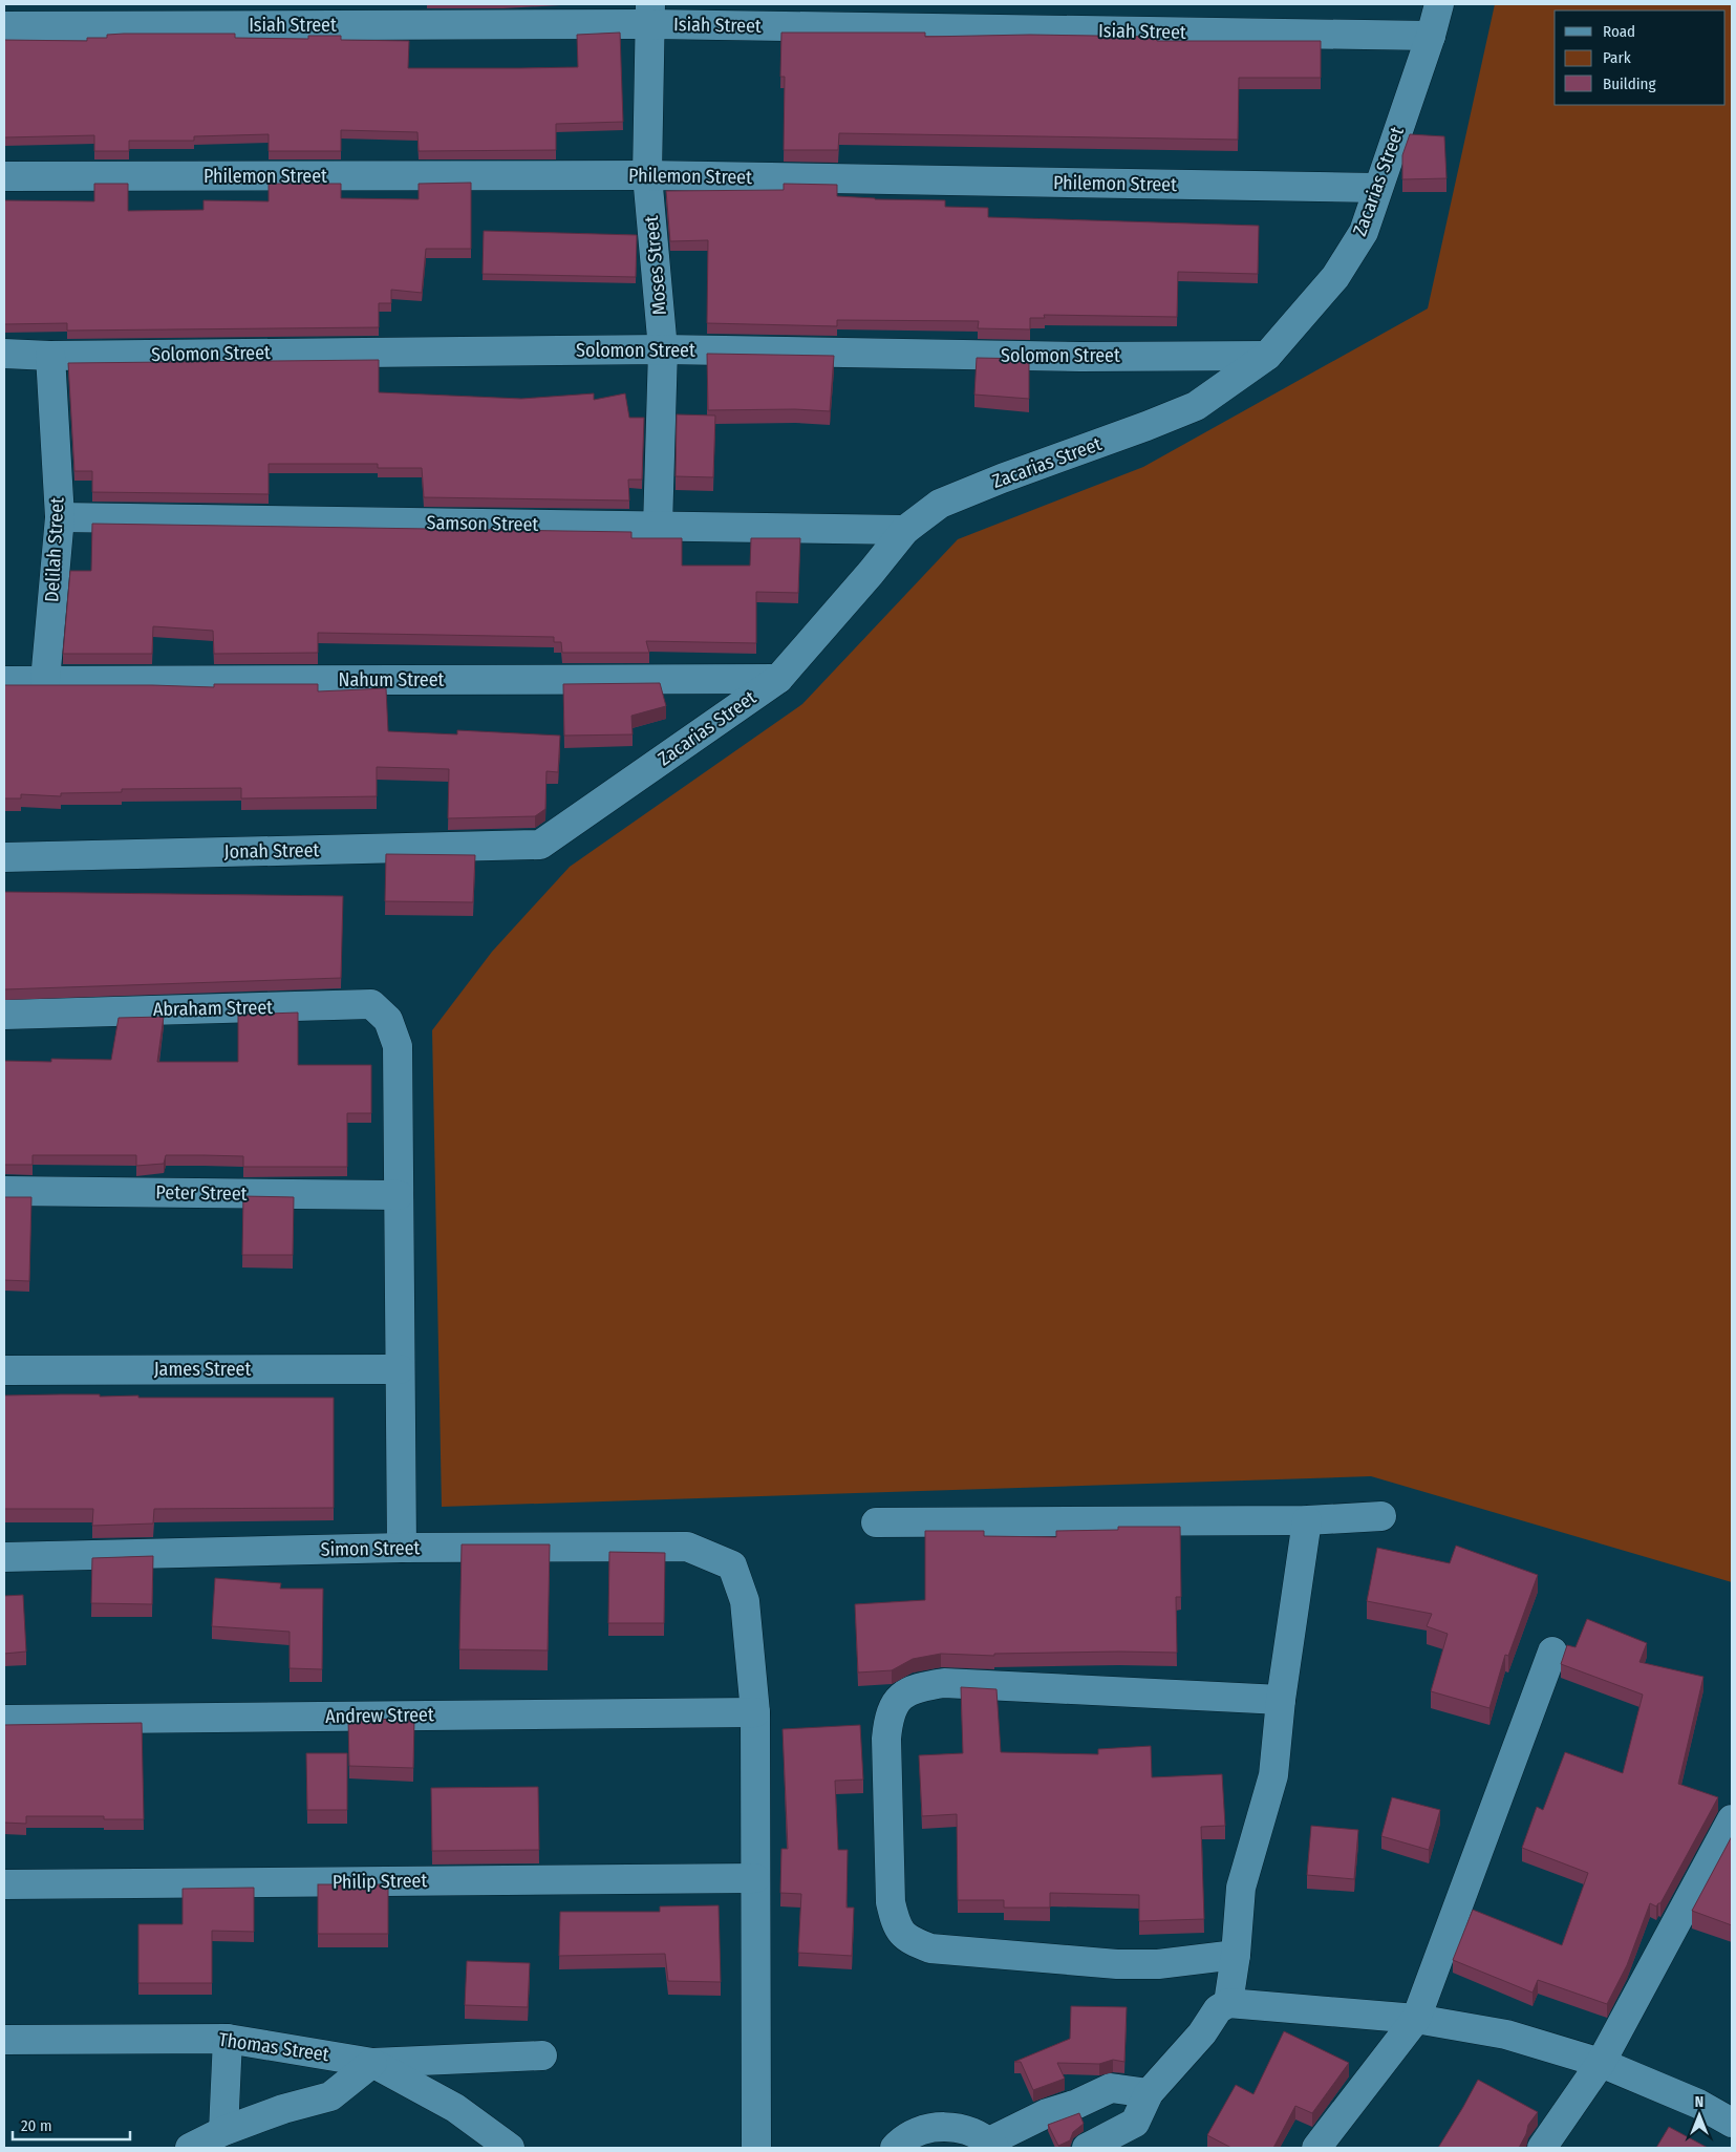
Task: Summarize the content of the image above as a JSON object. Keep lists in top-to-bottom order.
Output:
{
  "streets": {
    "street": [
      "Isiah Street",
      "Philemon Street",
      "Zacarias Street",
      "Moses Street",
      "Solomon Street",
      "Samson Street",
      "Delilah Street",
      "Nahum Street",
      "Jonah Street",
      "Abraham Street",
      "Peter Street",
      "James Street",
      "Simon Street",
      "Andrew Street",
      "Philip Street",
      "Thomas Street"
    ]
  },
  "crossings": [
    ["Isiah Street", "Zacarias Street"],
    ["Isiah Street", "Moses Street"],
    ["Philemon Street", "Zacarias Street"],
    ["Philemon Street", "Moses Street"],
    ["Zacarias Street", "Solomon Street"],
    ["Zacarias Street", "Samson Street"],
    ["Zacarias Street", "Nahum Street"],
    ["Zacarias Street", "Jonah Street"],
    ["Moses Street", "Solomon Street"],
    ["Moses Street", "Samson Street"],
    ["Solomon Street", "Delilah Street"],
    ["Samson Street", "Delilah Street"],
    ["Delilah Street", "Nahum Street"],
    ["Abraham Street", "Peter Street"],
    ["Abraham Street", "James Street"],
    ["Abraham Street", "Simon Street"],
    ["Simon Street", "Andrew Street"]
  ],
  "legend": ["Road", "Park", "Building"],
  "scale_bar": "20 m",
  "north": "top"
}
